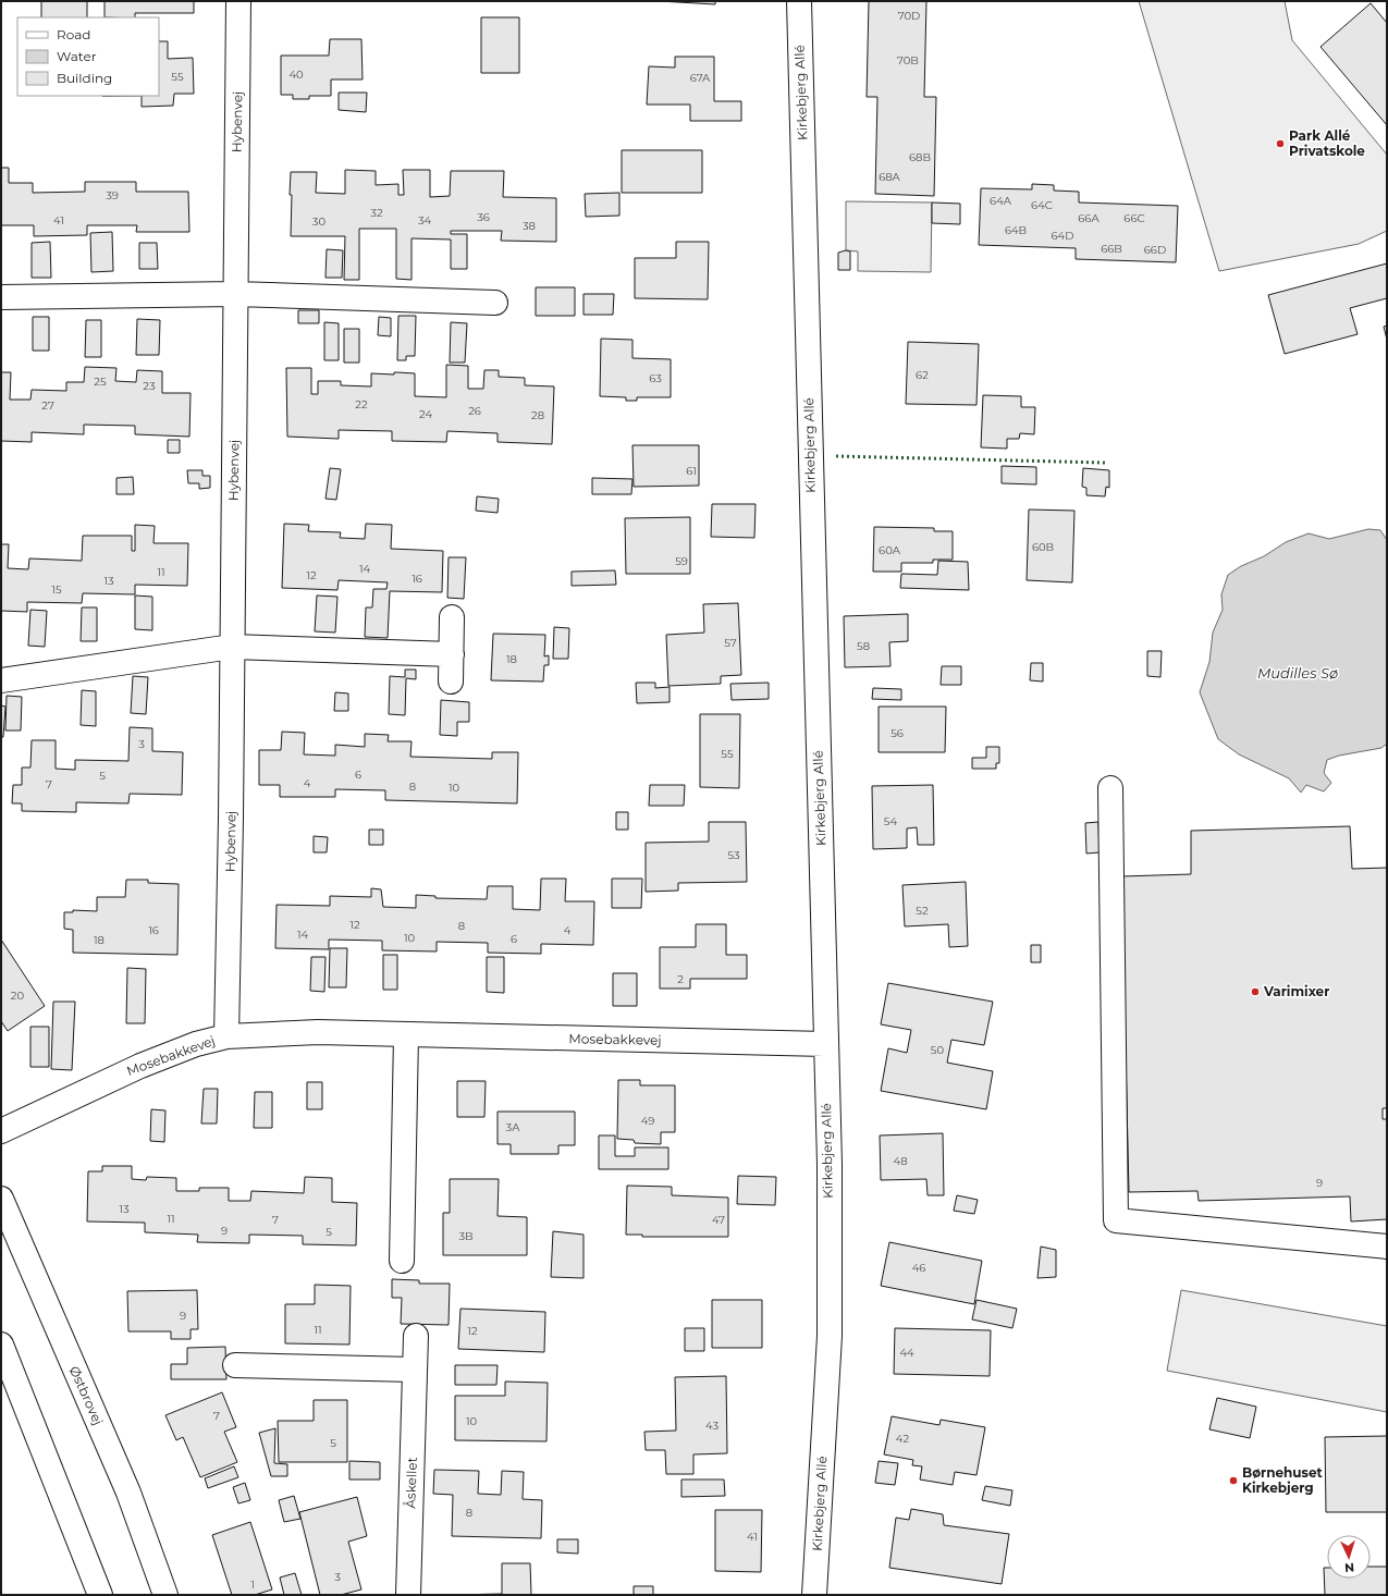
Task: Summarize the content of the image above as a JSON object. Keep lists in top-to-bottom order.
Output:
{
  "streets": {
    "street": [
      "Kirkebjerg Allé",
      "Hybenvej",
      "Mosebakkevej",
      "Østbrovej",
      "Åskellet"
    ]
  },
  "crossings": [
    ["Kirkebjerg Allé", "Mosebakkevej"],
    ["Hybenvej", "Mosebakkevej"]
  ],
  "water": ["Mudilles Sø"],
  "places": ["Park Allé Privatskole", "Varimixer", "Børnehuset Kirkebjerg"],
  "house_numbers": [
    "70D",
    "70B",
    "40",
    "55",
    "67A",
    "68B",
    "68A",
    "39",
    "64A",
    "64C",
    "32",
    "36",
    "66A",
    "66C",
    "41",
    "34",
    "30",
    "38",
    "64B",
    "64D",
    "66B",
    "66D",
    "62",
    "63",
    "25",
    "23",
    "22",
    "27",
    "26",
    "24",
    "28",
    "61",
    "60B",
    "60A",
    "59",
    "14",
    "11",
    "12",
    "16",
    "13",
    "15",
    "57",
    "58",
    "18",
    "56",
    "3",
    "55",
    "6",
    "5",
    "4",
    "7",
    "8",
    "10",
    "54",
    "53",
    "52",
    "12",
    "8",
    "16",
    "4",
    "14",
    "10",
    "6",
    "18",
    "2",
    "20",
    "50",
    "49",
    "3A",
    "48",
    "9",
    "13",
    "11",
    "7",
    "47",
    "9",
    "5",
    "3B",
    "46",
    "9",
    "11",
    "12",
    "44",
    "7",
    "10",
    "43",
    "42",
    "5",
    "8",
    "41",
    "3",
    "1"
  ],
  "legend": ["Road", "Water", "Building"],
  "north": "bottom"
}
